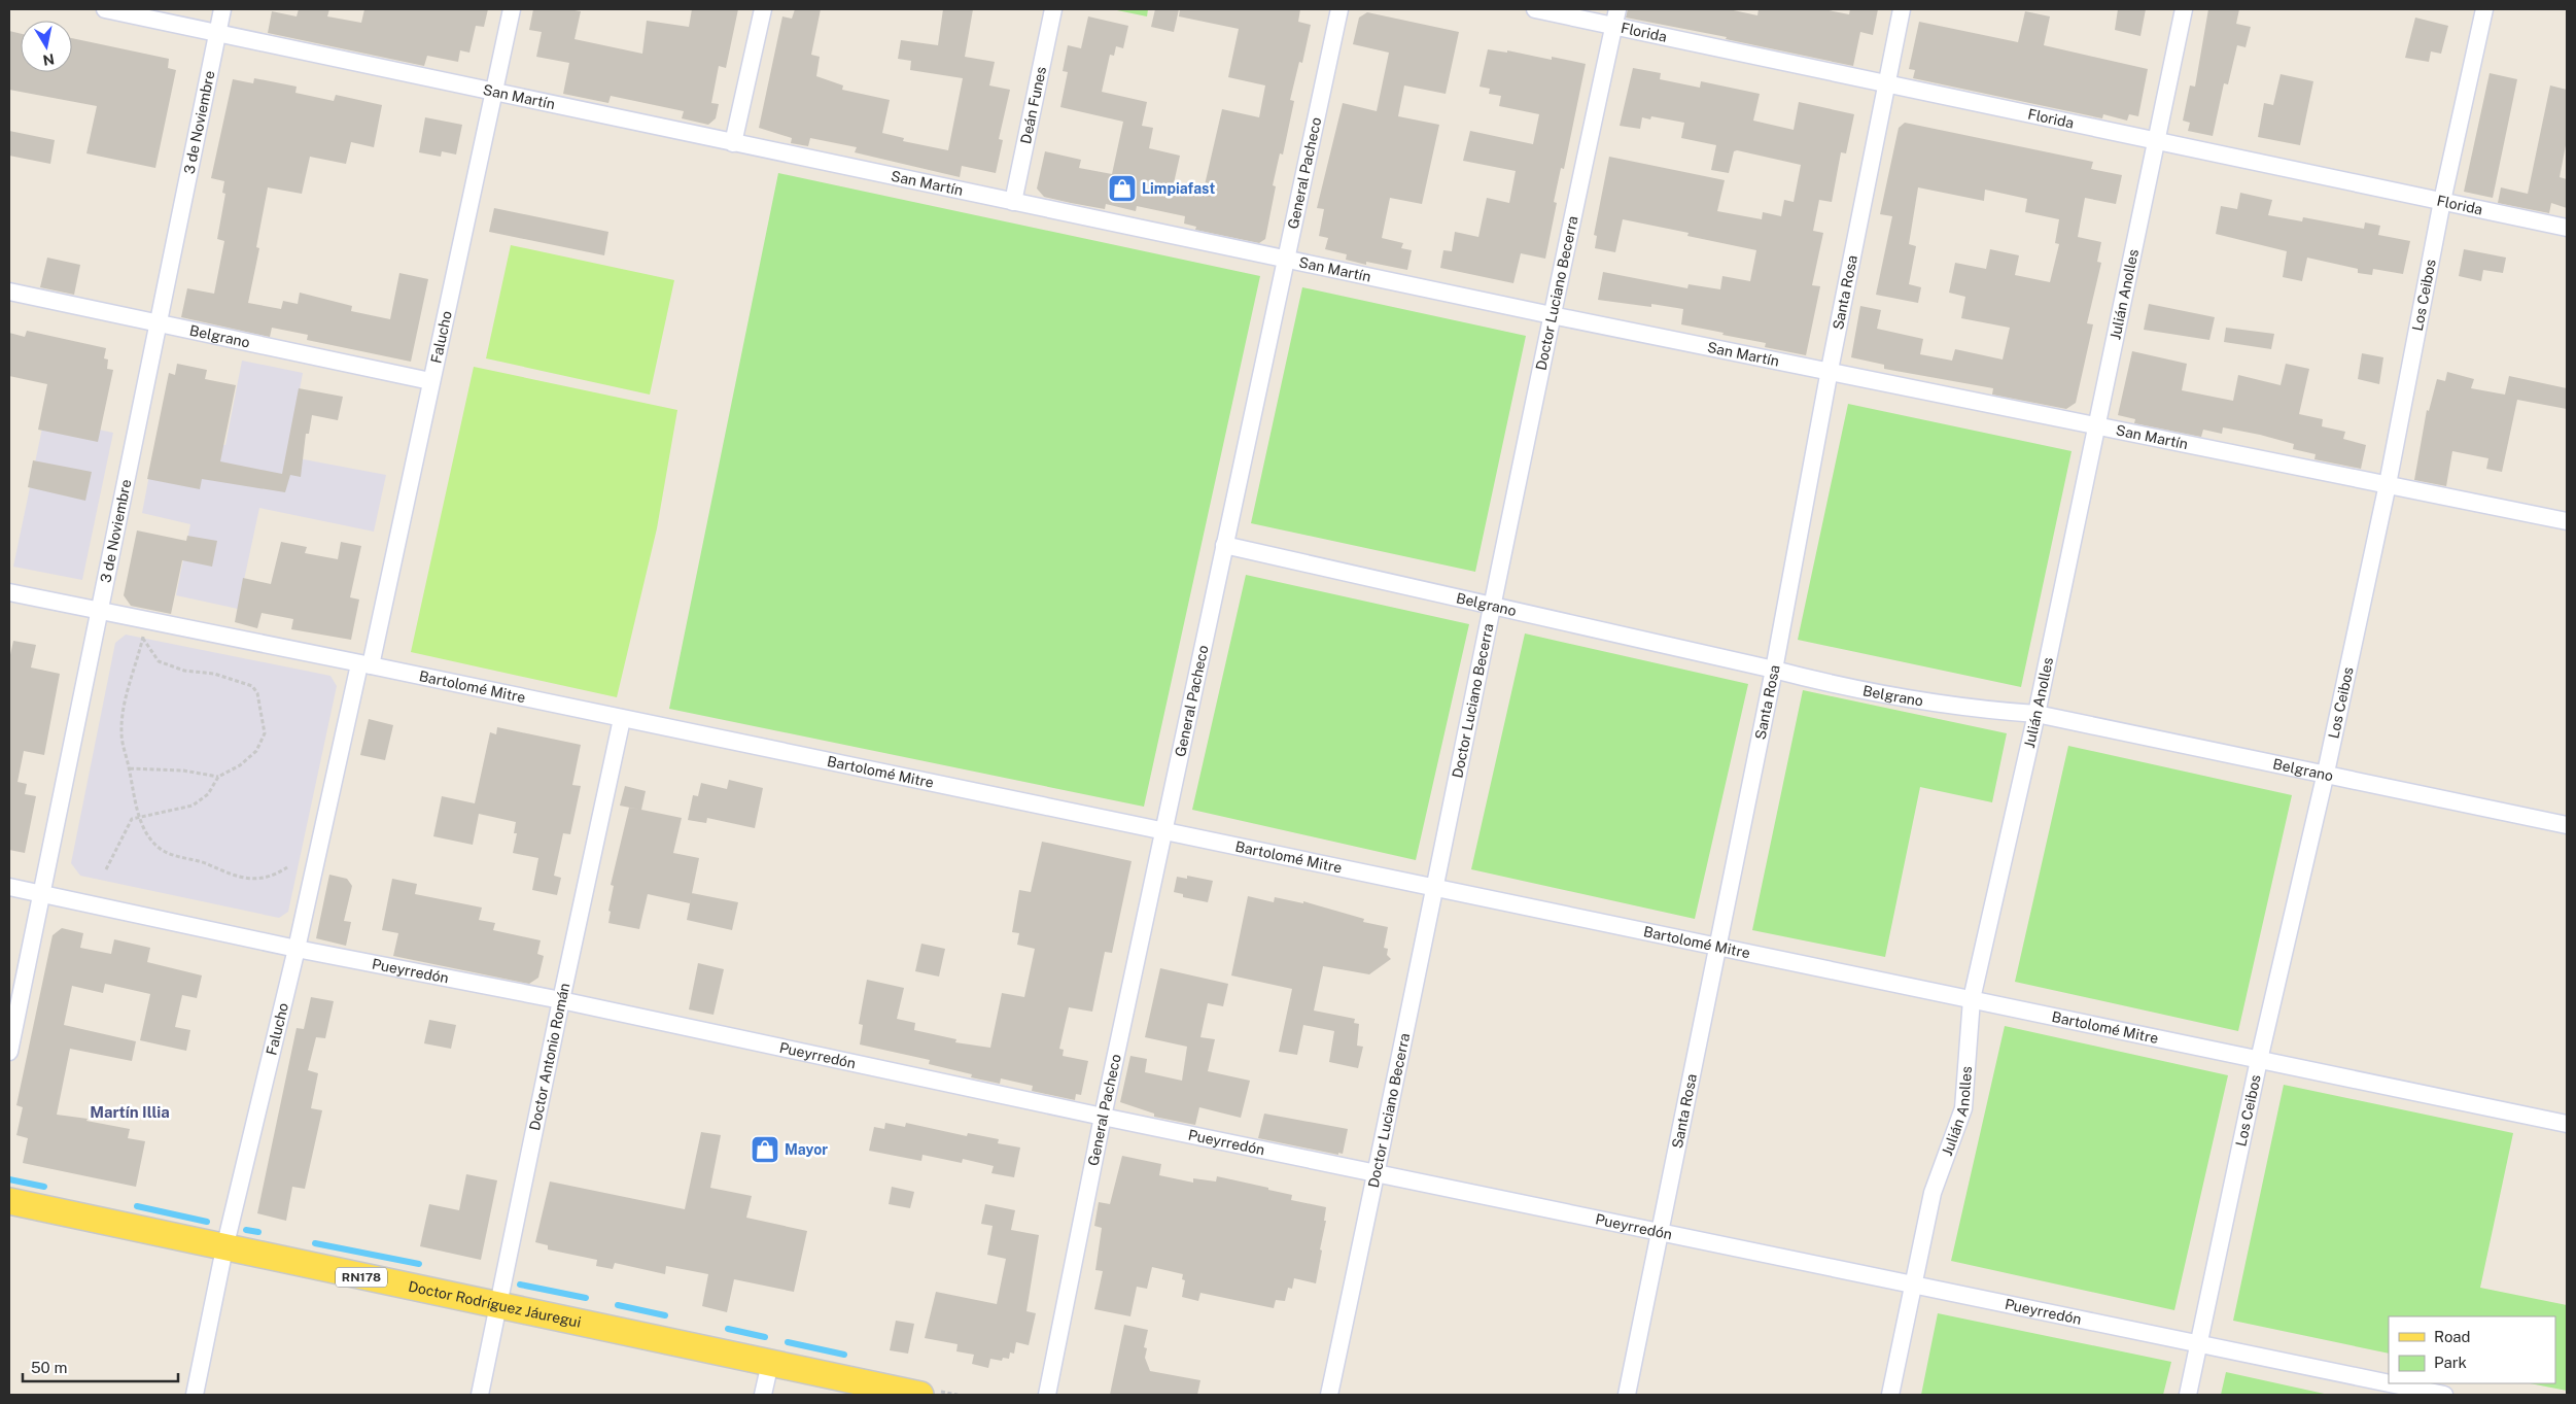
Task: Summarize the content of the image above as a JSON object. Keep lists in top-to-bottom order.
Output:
{
  "streets": {
    "main road": ["RN178", "Doctor Rodríguez Jáuregui"],
    "street": [
      "Florida",
      "San Martín",
      "Deán Funes",
      "3 de Noviembre",
      "General Pacheco",
      "Santa Rosa",
      "Doctor Luciano Becerra",
      "Julián Anolles",
      "Los Ceibos",
      "Belgrano",
      "Falucho",
      "Bartolomé Mitre",
      "Pueyrredón",
      "Doctor Antonio Román"
    ]
  },
  "crossings": [
    ["Florida", "Santa Rosa"],
    ["Florida", "Doctor Luciano Becerra"],
    ["Florida", "Julián Anolles"],
    ["Florida", "Los Ceibos"],
    ["San Martín", "Deán Funes"],
    ["San Martín", "3 de Noviembre"],
    ["San Martín", "General Pacheco"],
    ["San Martín", "Santa Rosa"],
    ["San Martín", "Doctor Luciano Becerra"],
    ["San Martín", "Julián Anolles"],
    ["San Martín", "Los Ceibos"],
    ["San Martín", "Falucho"],
    ["3 de Noviembre", "Belgrano"],
    ["3 de Noviembre", "Bartolomé Mitre"],
    ["3 de Noviembre", "Pueyrredón"],
    ["General Pacheco", "Belgrano"],
    ["General Pacheco", "Bartolomé Mitre"],
    ["General Pacheco", "Pueyrredón"],
    ["Santa Rosa", "Belgrano"],
    ["Santa Rosa", "Bartolomé Mitre"],
    ["Santa Rosa", "Pueyrredón"],
    ["Doctor Luciano Becerra", "Belgrano"],
    ["Doctor Luciano Becerra", "Bartolomé Mitre"],
    ["Doctor Luciano Becerra", "Pueyrredón"],
    ["Julián Anolles", "Belgrano"],
    ["Julián Anolles", "Bartolomé Mitre"],
    ["Julián Anolles", "Pueyrredón"],
    ["Los Ceibos", "Belgrano"],
    ["Los Ceibos", "Bartolomé Mitre"],
    ["Los Ceibos", "Pueyrredón"],
    ["Belgrano", "Falucho"],
    ["Falucho", "Bartolomé Mitre"],
    ["Falucho", "Pueyrredón"],
    ["Falucho", "Doctor Rodríguez Jáuregui"],
    ["Bartolomé Mitre", "Doctor Antonio Román"],
    ["Pueyrredón", "Doctor Antonio Román"],
    ["Doctor Antonio Román", "Doctor Rodríguez Jáuregui"]
  ],
  "districts": ["Martín Illia"],
  "places": {
    "shop": ["Limpiafast", "Mayor"]
  },
  "legend": ["Road", "Park"],
  "scale_bar": "50 m",
  "north": "bottom"
}
